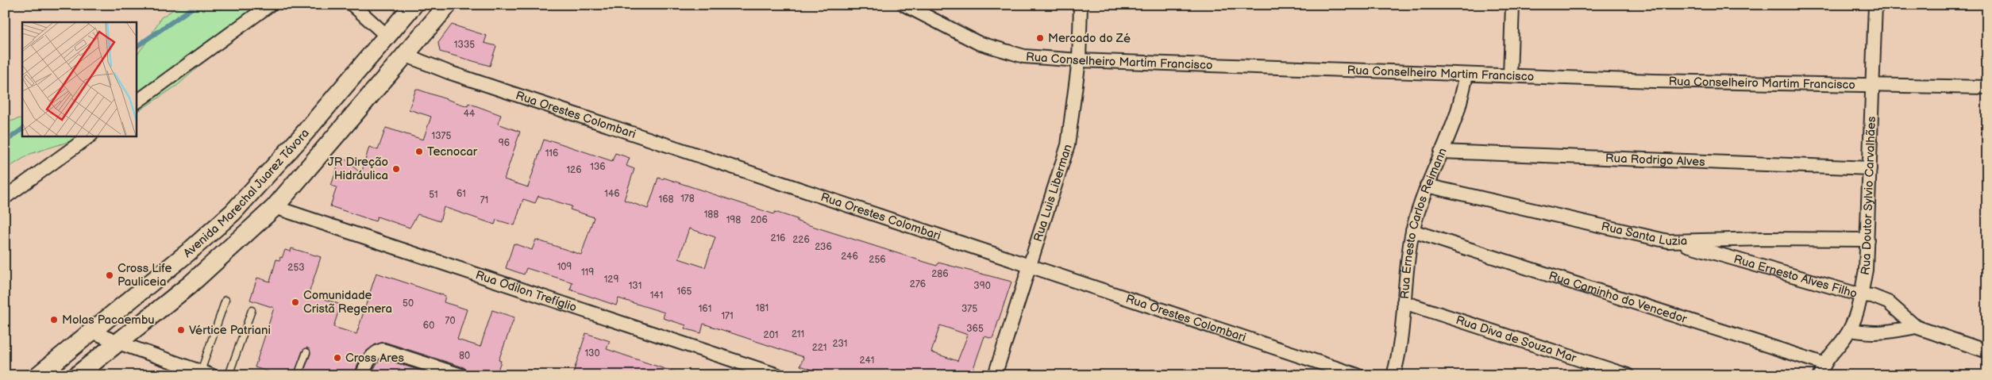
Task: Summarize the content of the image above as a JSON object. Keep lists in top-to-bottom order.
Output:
{
  "streets": {
    "street": [
      "Rua Conselheiro Martim Francisco",
      "Rua Orestes Colombari",
      "Rua Rodrigo Alves",
      "Avenida Marechal Juarez Távora",
      "Rua Luis Liberman",
      "Rua Doutor Sylvio Carvalhães",
      "Rua Ernesto Carlos Reimann",
      "Rua Santa Luzia",
      "Rua Ernesto Alves Filho",
      "Rua Odilon Trefíglio",
      "Rua Caminho do Vencedor",
      "Rua Diva de Souza Mar"
    ]
  },
  "crossings": [
    ["Rua Conselheiro Martim Francisco", "Rua Luis Liberman"],
    ["Rua Conselheiro Martim Francisco", "Rua Doutor Sylvio Carvalhães"],
    ["Rua Conselheiro Martim Francisco", "Rua Ernesto Carlos Reimann"],
    ["Rua Orestes Colombari", "Rua Luis Liberman"],
    ["Rua Rodrigo Alves", "Rua Doutor Sylvio Carvalhães"],
    ["Rua Rodrigo Alves", "Rua Ernesto Carlos Reimann"],
    ["Rua Doutor Sylvio Carvalhães", "Rua Santa Luzia"],
    ["Rua Doutor Sylvio Carvalhães", "Rua Ernesto Alves Filho"],
    ["Rua Doutor Sylvio Carvalhães", "Rua Caminho do Vencedor"],
    ["Rua Ernesto Carlos Reimann", "Rua Santa Luzia"],
    ["Rua Ernesto Carlos Reimann", "Rua Caminho do Vencedor"],
    ["Rua Ernesto Carlos Reimann", "Rua Diva de Souza Mar"],
    ["Rua Santa Luzia", "Rua Ernesto Alves Filho"]
  ],
  "places": [
    "Mercado do Zé",
    "Tecnocar",
    "JR Direção Hidráulica",
    "Cross Life Pauliceia",
    "Comunidade Cristã Regenera",
    "Molas Pacaembu",
    "Vértice Patriani",
    "Cross Ares"
  ],
  "house_numbers": [
    "1335",
    "44",
    "1375",
    "96",
    "116",
    "136",
    "126",
    "61",
    "146",
    "51",
    "178",
    "168",
    "71",
    "188",
    "198",
    "206",
    "216",
    "226",
    "236",
    "246",
    "256",
    "109",
    "253",
    "119",
    "286",
    "129",
    "276",
    "131",
    "390",
    "165",
    "141",
    "50",
    "181",
    "161",
    "375",
    "171",
    "70",
    "60",
    "365",
    "211",
    "201",
    "231",
    "221",
    "130",
    "80",
    "241"
  ]
}
